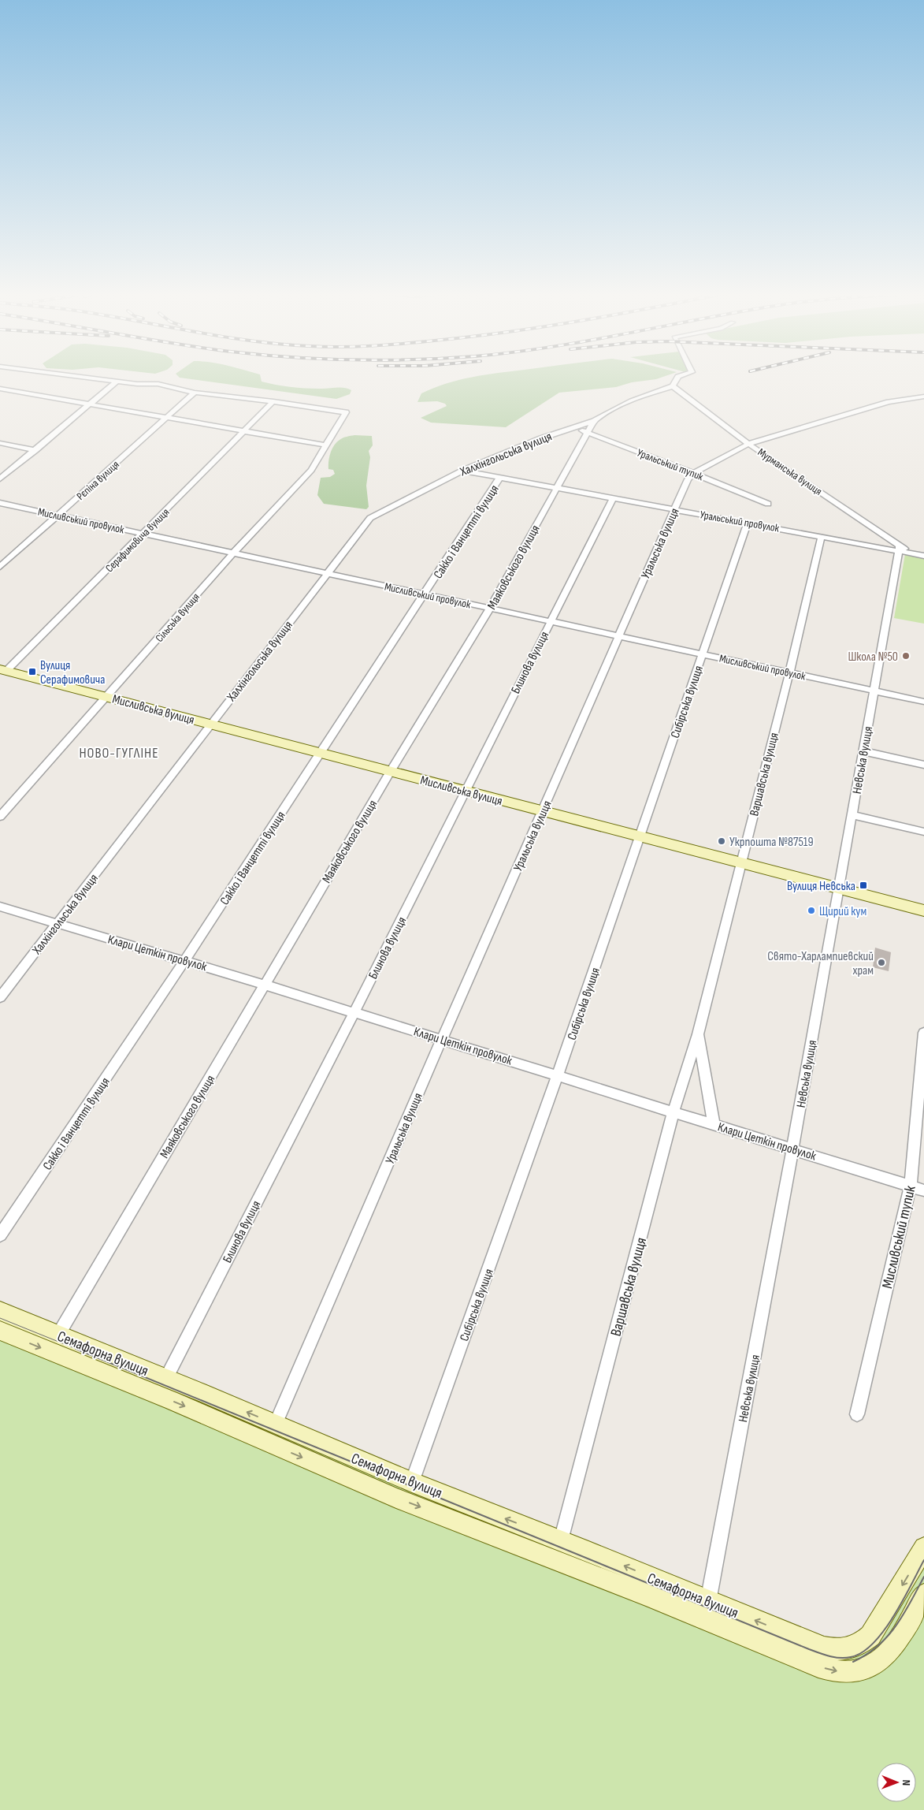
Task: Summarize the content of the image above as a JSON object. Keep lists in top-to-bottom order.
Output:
{
  "streets": {
    "main road": ["Мисливська вулиця", "Семафорна вулиця"],
    "street": [
      "Халхінгольська вулиця",
      "Уральський тупик",
      "Мурманська вулиця",
      "Рєпіна вулиця",
      "Мисливський провулок",
      "Уральський провулок",
      "Сакко і Ванцетті вулиця",
      "Серафимовича вулиця",
      "Уральська вулиця",
      "Маяковського вулиця",
      "Сільська вулиця",
      "Блинова вулиця",
      "Сибірська вулиця",
      "Невська вулиця",
      "Варшавська вулиця",
      "Клари Цеткін провулок",
      "Мисливський тупик"
    ]
  },
  "crossings": [
    ["Халхінгольська вулиця", "Уральський тупик"],
    ["Халхінгольська вулиця", "Мисливський провулок"],
    ["Халхінгольська вулиця", "Уральський провулок"],
    ["Халхінгольська вулиця", "Маяковського вулиця"],
    ["Халхінгольська вулиця", "Мисливська вулиця"],
    ["Халхінгольська вулиця", "Клари Цеткін провулок"],
    ["Уральський тупик", "Уральська вулиця"],
    ["Уральський тупик", "Маяковського вулиця"],
    ["Мурманська вулиця", "Уральський провулок"],
    ["Мурманська вулиця", "Маяковського вулиця"],
    ["Мурманська вулиця", "Невська вулиця"],
    ["Рєпіна вулиця", "Мисливський провулок"],
    ["Мисливський провулок", "Сакко і Ванцетті вулиця"],
    ["Мисливський провулок", "Серафимовича вулиця"],
    ["Мисливський провулок", "Уральська вулиця"],
    ["Мисливський провулок", "Маяковського вулиця"],
    ["Мисливський провулок", "Сільська вулиця"],
    ["Мисливський провулок", "Блинова вулиця"],
    ["Мисливський провулок", "Сибірська вулиця"],
    ["Мисливський провулок", "Невська вулиця"],
    ["Мисливський провулок", "Варшавська вулиця"],
    ["Уральський провулок", "Сакко і Ванцетті вулиця"],
    ["Уральський провулок", "Уральська вулиця"],
    ["Уральський провулок", "Маяковського вулиця"],
    ["Уральський провулок", "Блинова вулиця"],
    ["Уральський провулок", "Сибірська вулиця"],
    ["Уральський провулок", "Невська вулиця"],
    ["Уральський провулок", "Варшавська вулиця"],
    ["Сакко і Ванцетті вулиця", "Мисливська вулиця"],
    ["Сакко і Ванцетті вулиця", "Клари Цеткін провулок"],
    ["Серафимовича вулиця", "Сільська вулиця"],
    ["Серафимовича вулиця", "Мисливська вулиця"],
    ["Уральська вулиця", "Мисливська вулиця"],
    ["Уральська вулиця", "Клари Цеткін провулок"],
    ["Уральська вулиця", "Семафорна вулиця"],
    ["Маяковського вулиця", "Мисливська вулиця"],
    ["Маяковського вулиця", "Клари Цеткін провулок"],
    ["Маяковського вулиця", "Семафорна вулиця"],
    ["Сільська вулиця", "Мисливська вулиця"],
    ["Блинова вулиця", "Мисливська вулиця"],
    ["Блинова вулиця", "Клари Цеткін провулок"],
    ["Блинова вулиця", "Семафорна вулиця"],
    ["Сибірська вулиця", "Мисливська вулиця"],
    ["Сибірська вулиця", "Клари Цеткін провулок"],
    ["Сибірська вулиця", "Семафорна вулиця"],
    ["Мисливська вулиця", "Невська вулиця"],
    ["Мисливська вулиця", "Варшавська вулиця"],
    ["Невська вулиця", "Клари Цеткін провулок"],
    ["Невська вулиця", "Семафорна вулиця"],
    ["Варшавська вулиця", "Клари Цеткін провулок"],
    ["Варшавська вулиця", "Семафорна вулиця"],
    ["Клари Цеткін провулок", "Мисливський тупик"]
  ],
  "districts": ["НОВО-ГУГЛІНЕ"],
  "places": {
    "other": [
      "Школа №50",
      "Укрпошта №87519",
      "Щирий кум",
      "Свято-Харлампиевский храм"
    ],
    "transit": ["Вулиця Серафимовича", "Вулиця Невська"]
  },
  "north": "right"
}
